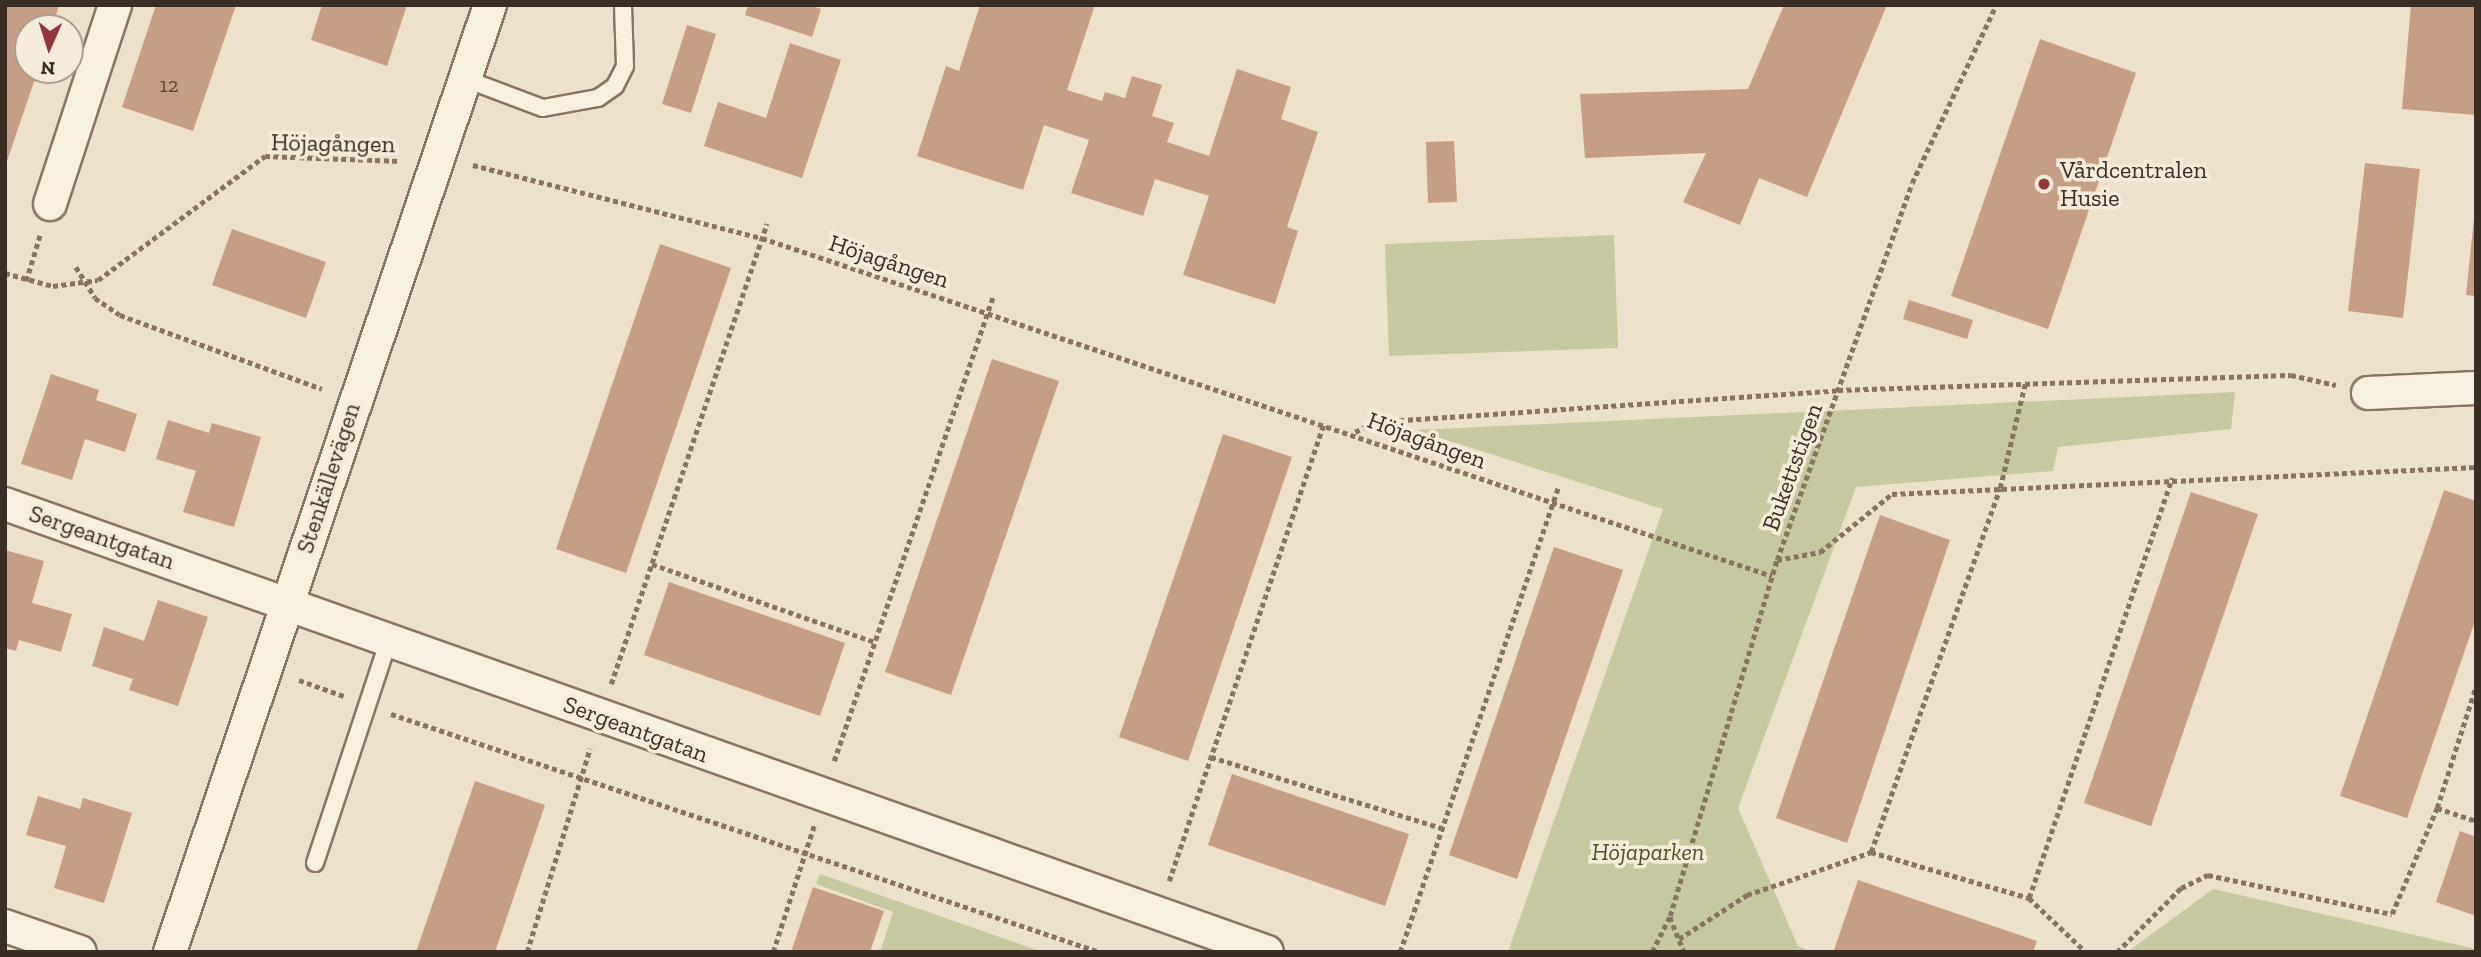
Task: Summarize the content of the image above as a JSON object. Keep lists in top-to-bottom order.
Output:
{
  "streets": {
    "street": ["Stenkällevägen", "Sergeantgatan"],
    "path": ["Höjagången", "Bukettstigen"]
  },
  "crossings": [
    ["Höjagången", "Bukettstigen"],
    ["Höjagången", "Stenkällevägen"],
    ["Stenkällevägen", "Sergeantgatan"]
  ],
  "parks": ["Höjaparken"],
  "places": ["Vårdcentralen Husie"],
  "house_numbers": ["12"],
  "north": "bottom"
}
